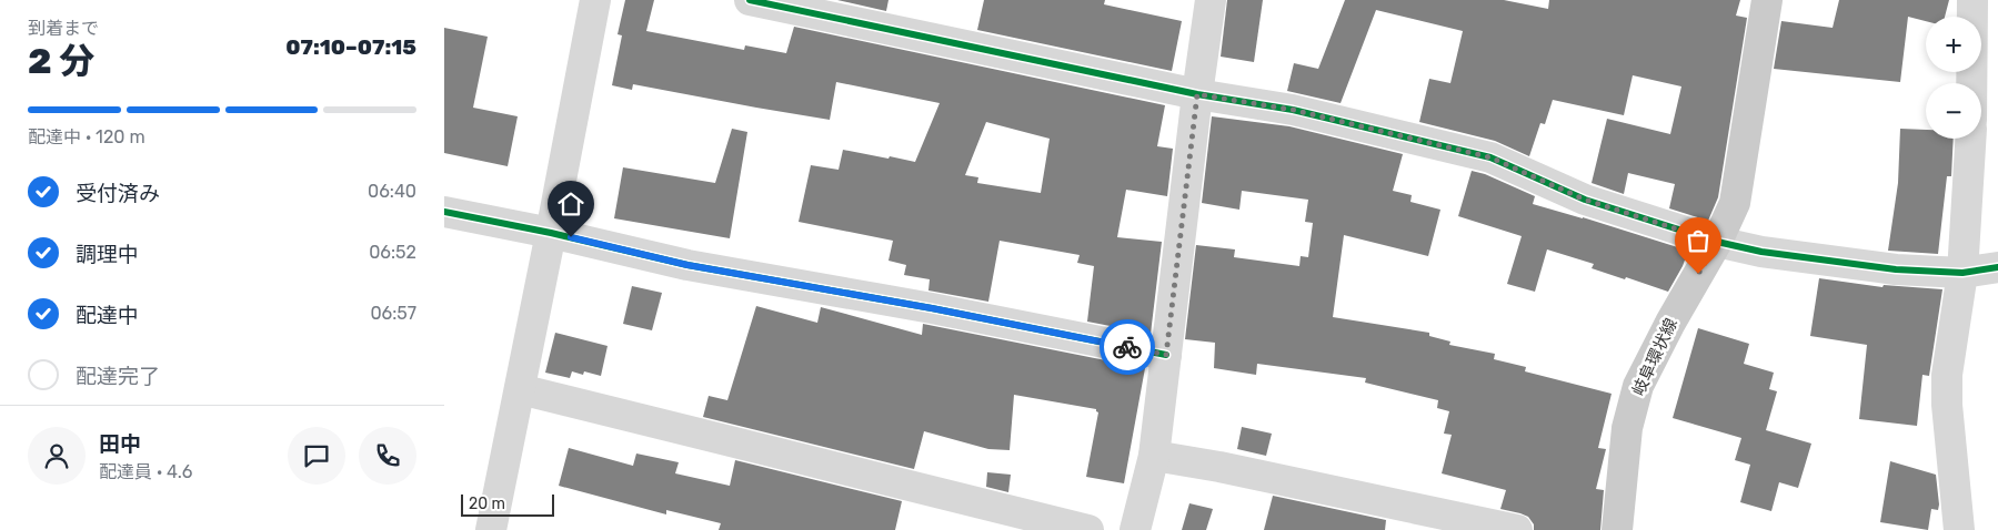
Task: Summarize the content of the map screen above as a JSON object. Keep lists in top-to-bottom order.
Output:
{
  "streets": {
    "main road": ["岐阜環状線"]
  },
  "scale_bar": "20 m",
  "page": {
    "heading": ["2 分", "到着まで", "07:10–07:15"],
    "panel": ["田中", "配達員 · 4.6"],
    "map_buttons": ["+", "−"],
    "bar": "配達中 · 120 m",
    "list": [
      ["受付済み", "06:40"],
      ["調理中", "06:52"],
      ["配達中", "06:57"],
      "配達完了"
    ],
    "scale": "20 m"
  }
}
